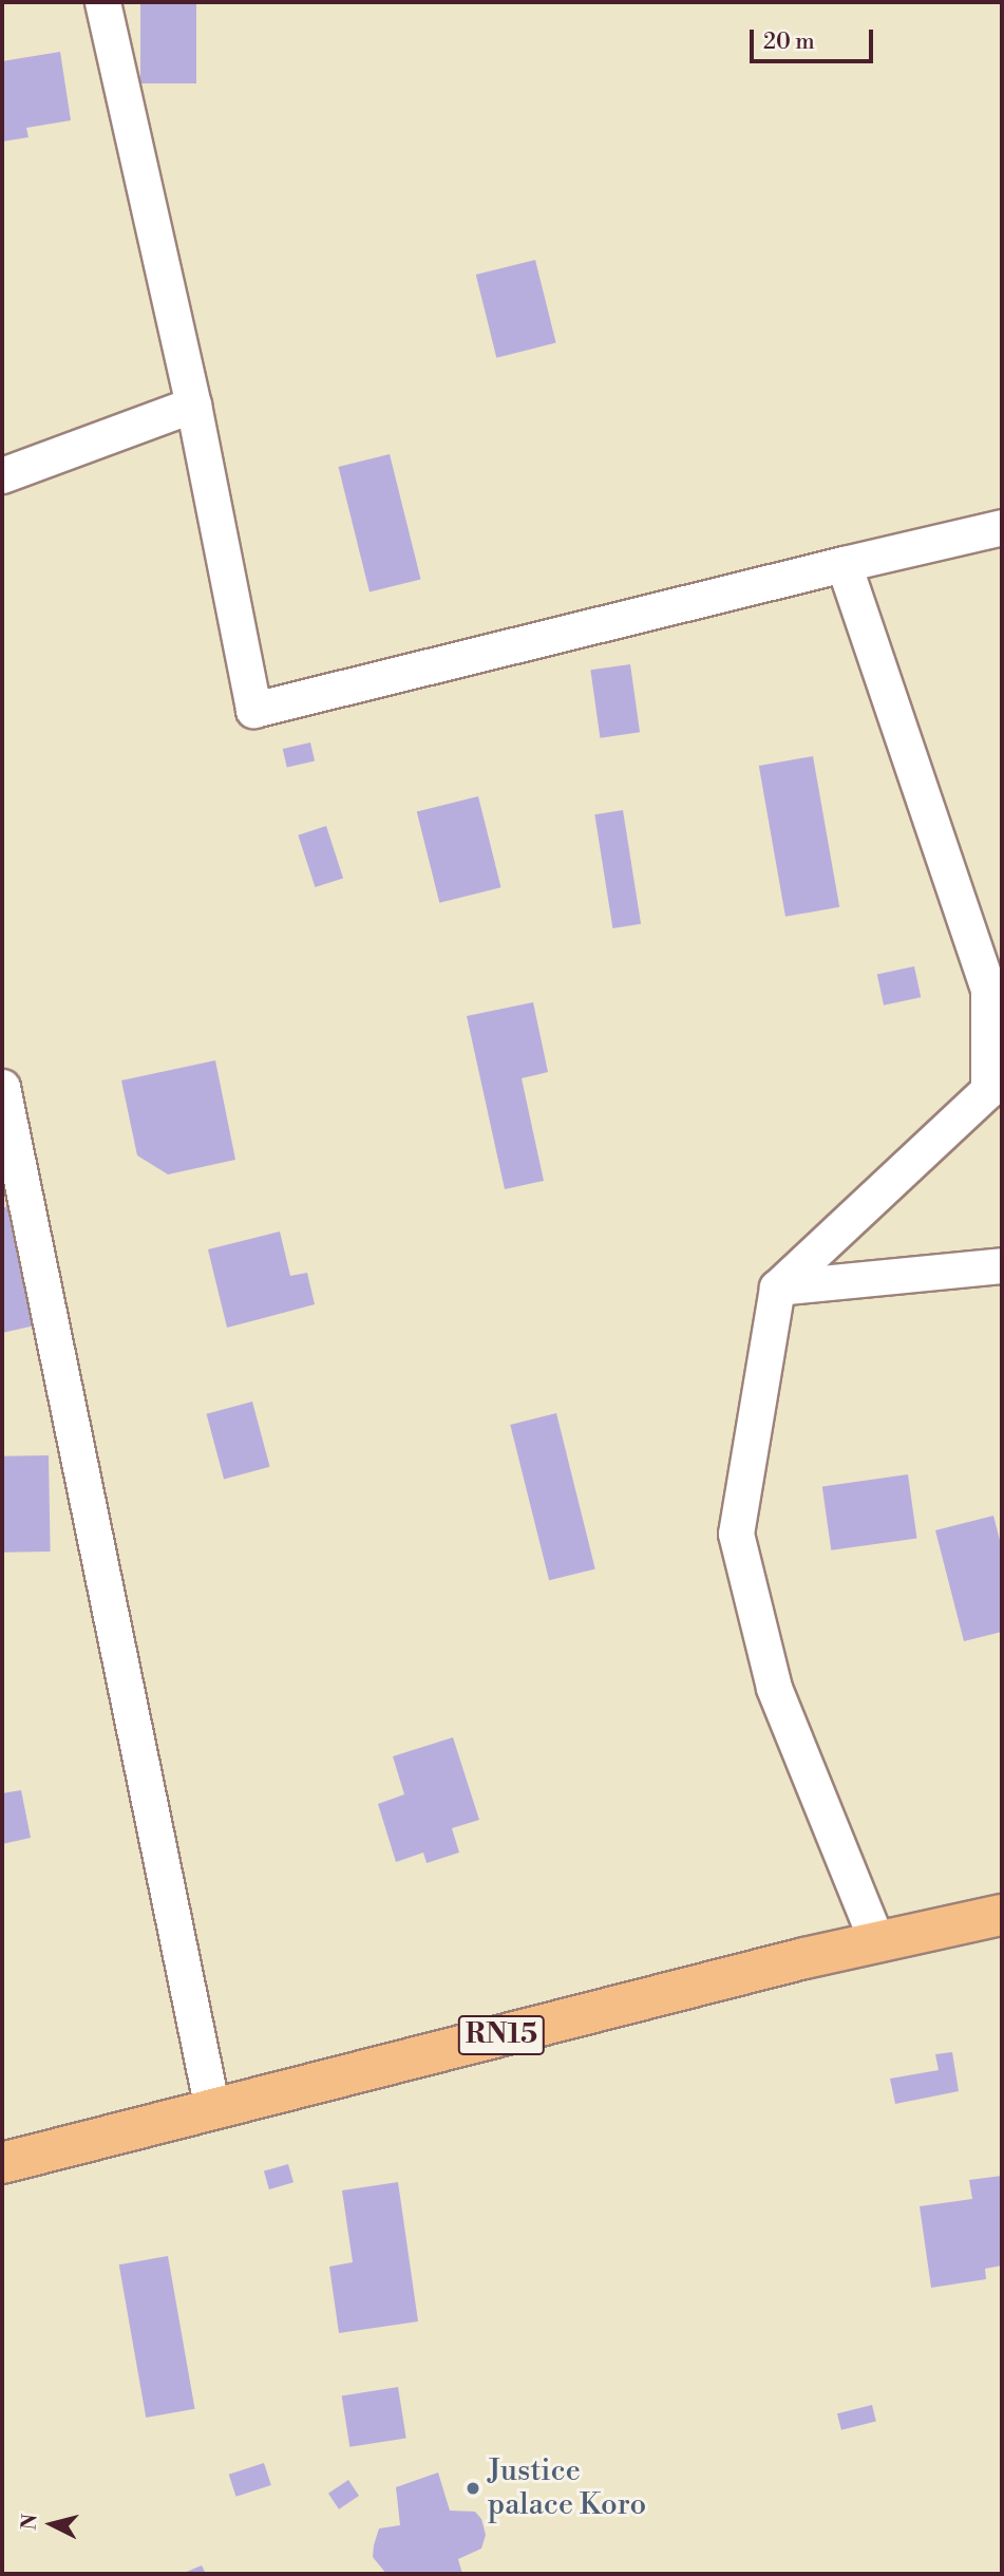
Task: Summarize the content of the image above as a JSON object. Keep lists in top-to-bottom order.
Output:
{
  "streets": {
    "main road": ["RN15"]
  },
  "places": ["Justice palace Koro"],
  "scale_bar": "20 m",
  "north": "left"
}
